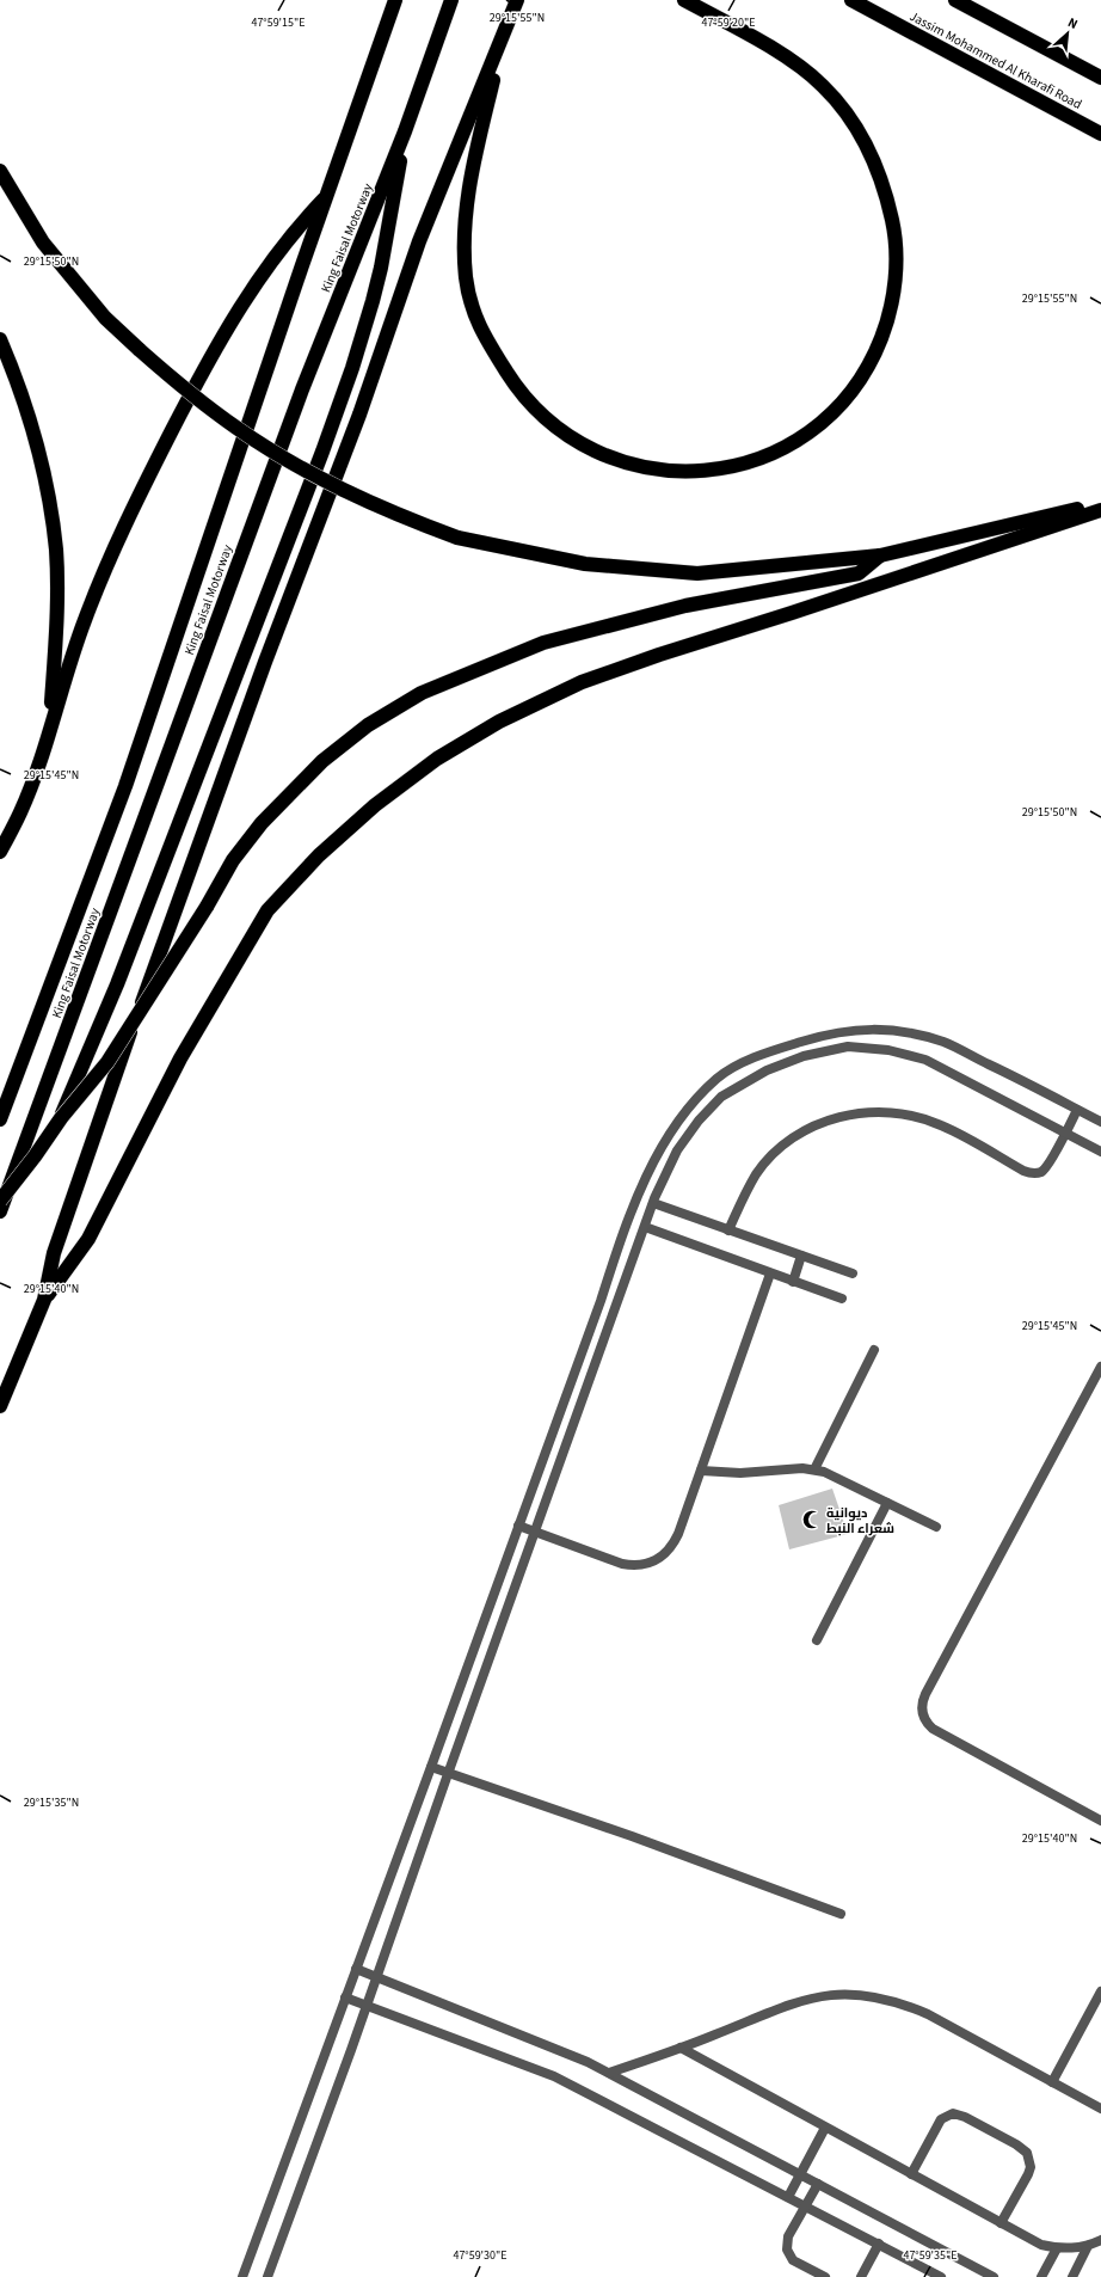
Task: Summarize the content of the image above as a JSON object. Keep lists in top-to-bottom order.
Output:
{
  "streets": {
    "highway": ["Jassim Mohammed Al Kharafi Road", "King Faisal Motorway"]
  },
  "places": {
    "mosque": ["ديوانية شعراء النبط"]
  },
  "north": "top right",
  "coordinates": [
    "29°15'55\"N",
    "47°59'15\"E",
    "47°59'20\"E",
    "29°15'50\"N",
    "29°15'45\"N",
    "29°15'40\"N",
    "29°15'35\"N",
    "47°59'30\"E",
    "47°59'35\"E"
  ]
}
